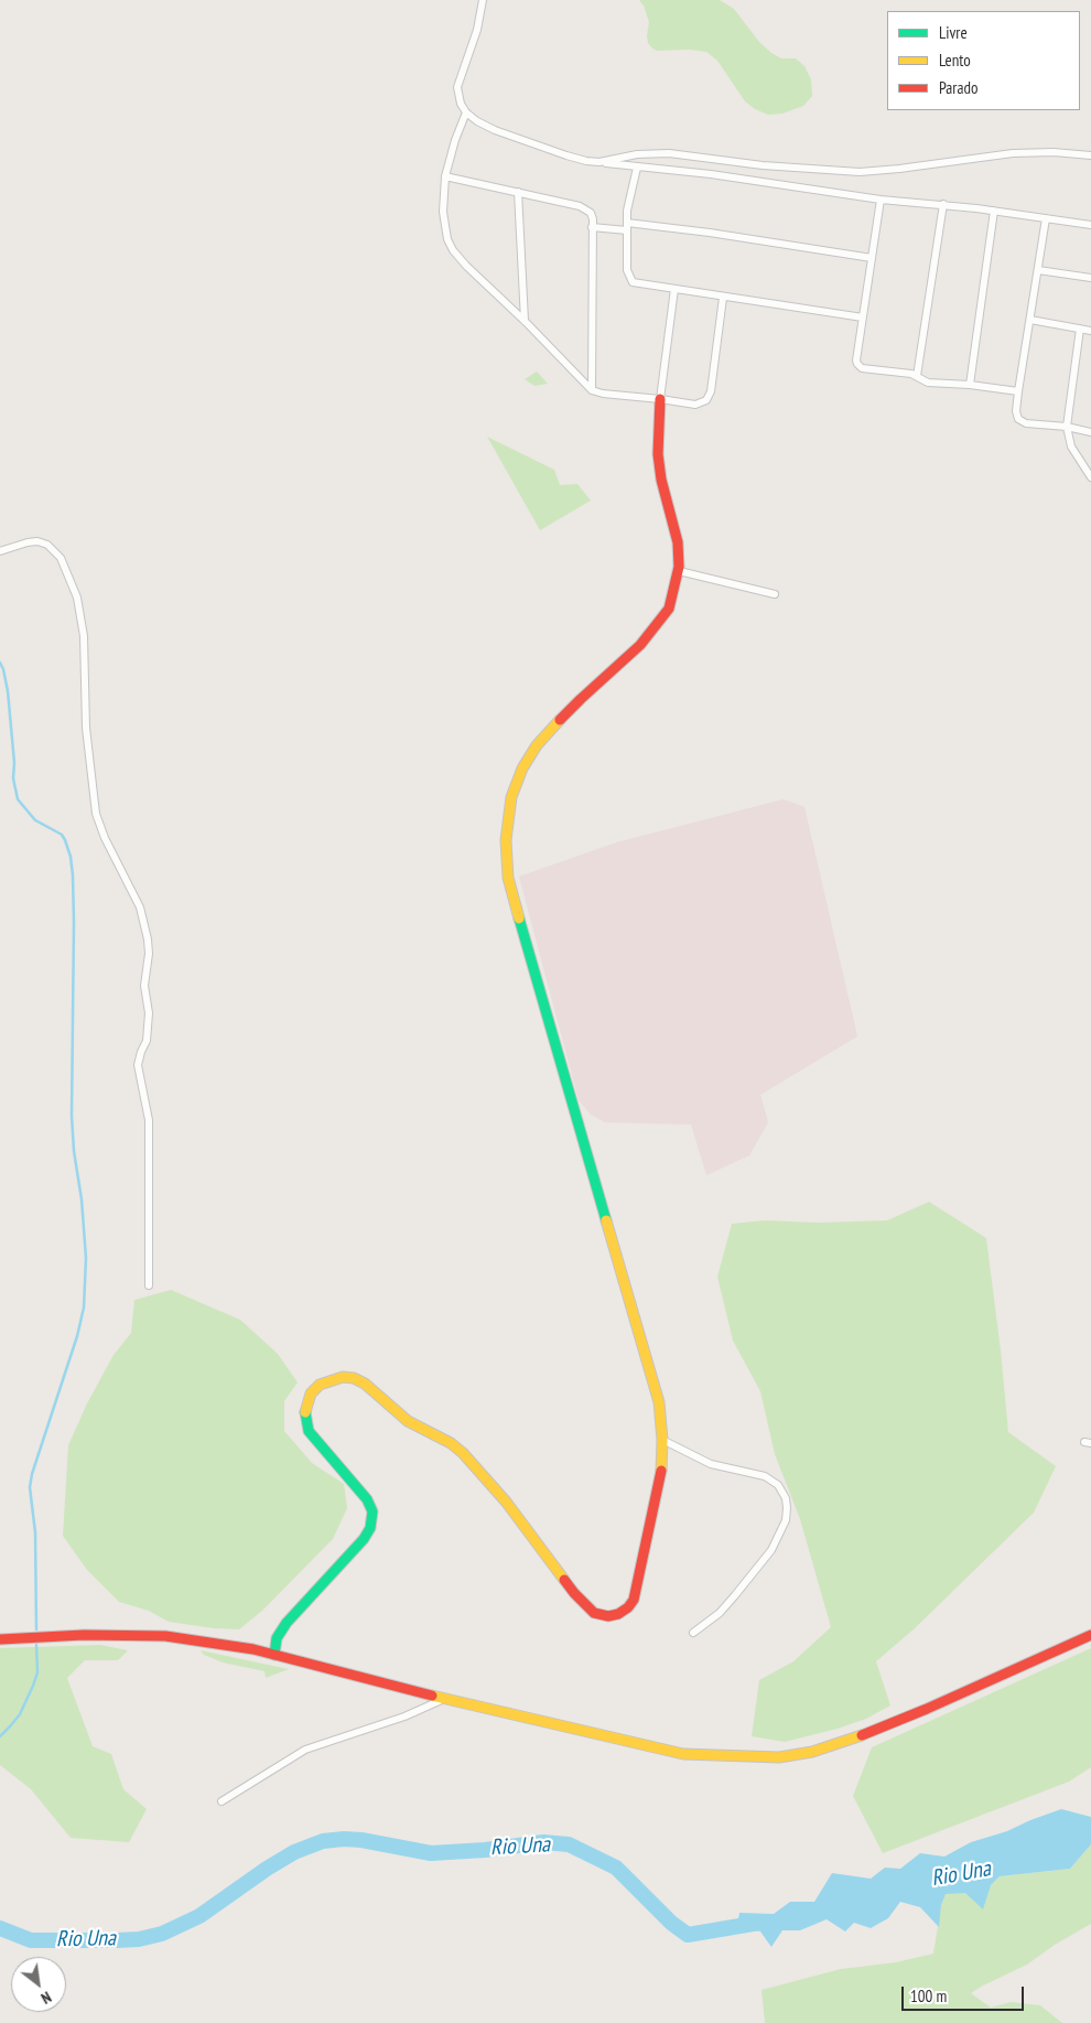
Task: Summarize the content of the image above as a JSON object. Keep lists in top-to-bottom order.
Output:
{
  "water": ["Rio Una"],
  "legend": ["Livre", "Lento", "Parado"],
  "scale_bar": "100 m",
  "north": "bottom right"
}
